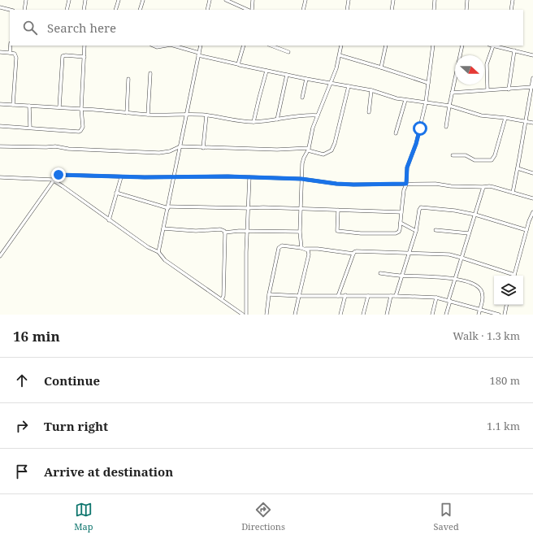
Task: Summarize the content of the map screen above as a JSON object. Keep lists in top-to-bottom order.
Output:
{
  "north": "right",
  "page": {
    "search": "Search here",
    "heading": ["16 min", "Walk · 1.3 km"],
    "list": [
      ["Continue", "180 m"],
      ["Turn right", "1.1 km"],
      "Arrive at destination"
    ],
    "nav": ["Map", "Directions", "Saved"]
  }
}
